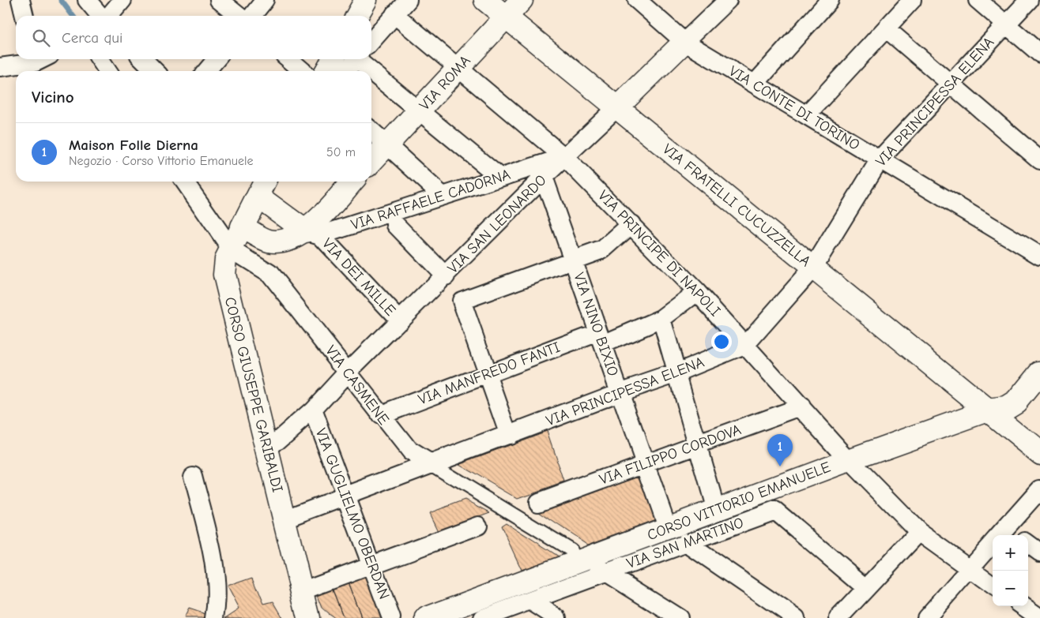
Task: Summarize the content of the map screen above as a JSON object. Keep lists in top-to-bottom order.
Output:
{
  "streets": {
    "street": [
      "VIA ROMA",
      "VIA PRINCIPESSA ELENA",
      "VIA CONTE DI TORINO",
      "VIA RAFFAELE CADORNA",
      "VIA FRATELLI CUCUZZELLA",
      "VIA SAN LEONARDO",
      "VIA PRINCIPE DI NAPOLI",
      "VIA DEI MILLE",
      "VIA NINO BIXIO",
      "VIA MANFREDO FANTI",
      "VIA CASMENE",
      "CORSO GIUSEPPE GARIBALDI",
      "VIA FILIPPO CORDOVA",
      "CORSO VITTORIO EMANUELE",
      "VIA GUGLIELMO OBERDAN",
      "VIA SAN MARTINO"
    ]
  },
  "crossings": [
    ["VIA ROMA", "VIA FRATELLI CUCUZZELLA"],
    ["VIA ROMA", "VIA PRINCIPE DI NAPOLI"],
    ["VIA PRINCIPESSA ELENA", "VIA CONTE DI TORINO"],
    ["VIA PRINCIPESSA ELENA", "VIA FRATELLI CUCUZZELLA"],
    ["VIA PRINCIPESSA ELENA", "VIA PRINCIPE DI NAPOLI"],
    ["VIA PRINCIPESSA ELENA", "VIA NINO BIXIO"],
    ["VIA PRINCIPESSA ELENA", "VIA CASMENE"],
    ["VIA PRINCIPESSA ELENA", "CORSO GIUSEPPE GARIBALDI"],
    ["VIA PRINCIPESSA ELENA", "VIA GUGLIELMO OBERDAN"],
    ["VIA CONTE DI TORINO", "VIA SAN LEONARDO"],
    ["VIA RAFFAELE CADORNA", "VIA SAN LEONARDO"],
    ["VIA RAFFAELE CADORNA", "VIA DEI MILLE"],
    ["VIA RAFFAELE CADORNA", "VIA NINO BIXIO"],
    ["VIA FRATELLI CUCUZZELLA", "VIA SAN LEONARDO"],
    ["VIA FRATELLI CUCUZZELLA", "CORSO VITTORIO EMANUELE"],
    ["VIA SAN LEONARDO", "VIA PRINCIPE DI NAPOLI"],
    ["VIA SAN LEONARDO", "VIA DEI MILLE"],
    ["VIA SAN LEONARDO", "VIA NINO BIXIO"],
    ["VIA SAN LEONARDO", "VIA CASMENE"],
    ["VIA SAN LEONARDO", "CORSO GIUSEPPE GARIBALDI"],
    ["VIA SAN LEONARDO", "VIA GUGLIELMO OBERDAN"],
    ["VIA PRINCIPE DI NAPOLI", "VIA MANFREDO FANTI"],
    ["VIA PRINCIPE DI NAPOLI", "VIA FILIPPO CORDOVA"],
    ["VIA PRINCIPE DI NAPOLI", "CORSO VITTORIO EMANUELE"],
    ["VIA DEI MILLE", "CORSO GIUSEPPE GARIBALDI"],
    ["VIA NINO BIXIO", "VIA MANFREDO FANTI"],
    ["VIA NINO BIXIO", "VIA FILIPPO CORDOVA"],
    ["VIA NINO BIXIO", "CORSO VITTORIO EMANUELE"],
    ["VIA MANFREDO FANTI", "VIA CASMENE"],
    ["VIA CASMENE", "CORSO GIUSEPPE GARIBALDI"]
  ],
  "page": {
    "search": "Cerca qui",
    "heading": "Vicino",
    "list": [
      {
        "mark": "1",
        "name": "Maison Folle Dierna",
        "note": "Negozio · Corso Vittorio Emanuele",
        "value": "50 m"
      }
    ],
    "pins": "1",
    "map_buttons": ["+", "−"]
  }
}
